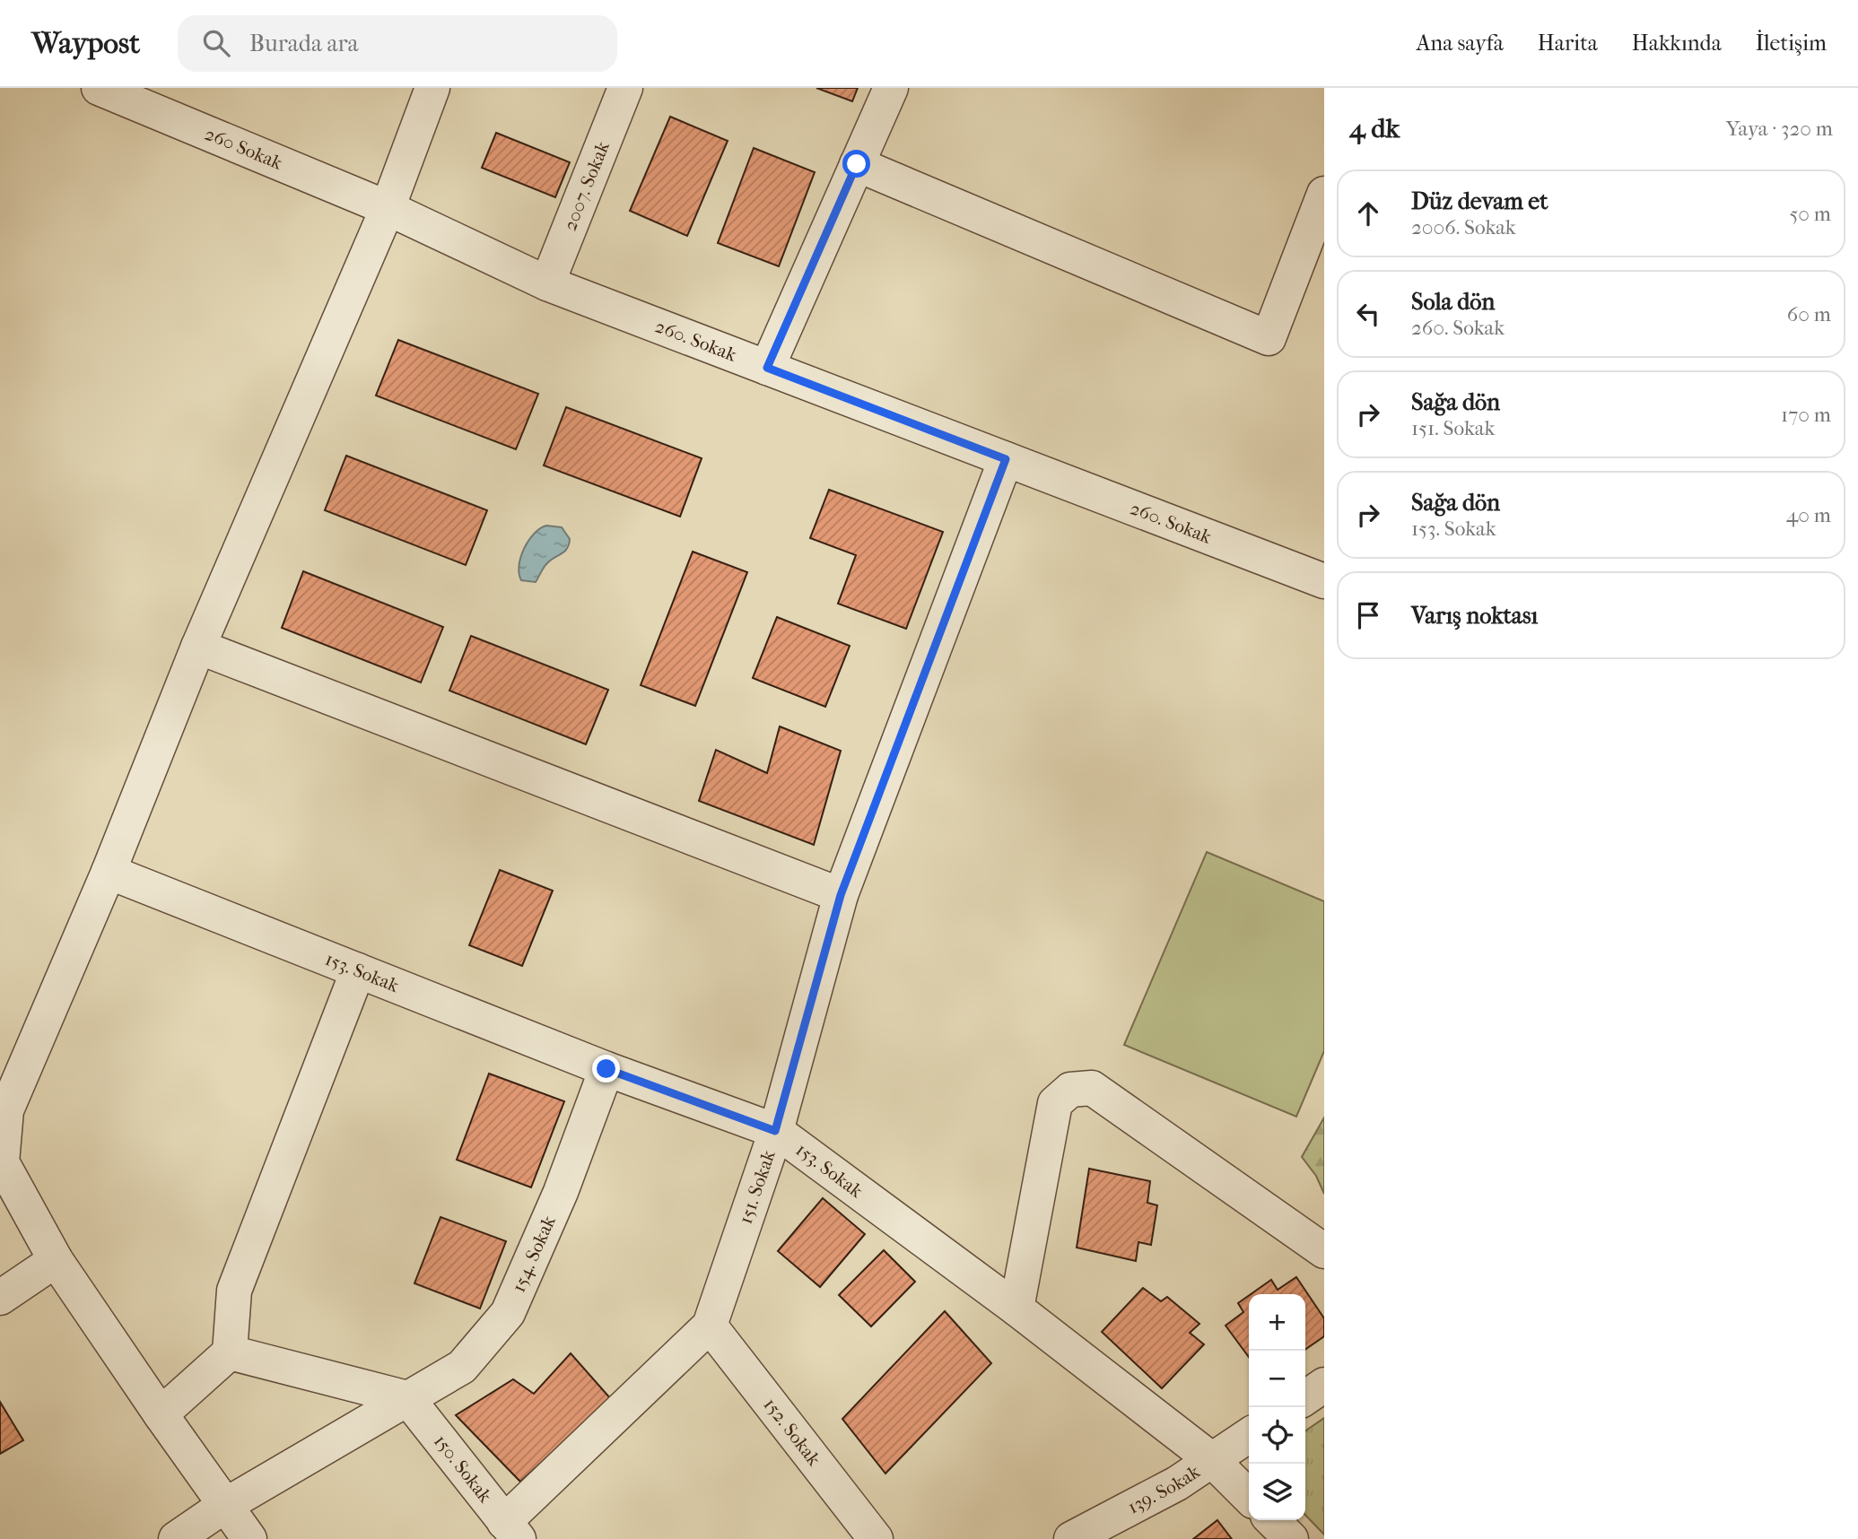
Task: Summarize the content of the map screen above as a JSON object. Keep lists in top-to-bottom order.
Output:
{
  "streets": {
    "street": [
      "260 Sokak",
      "2007. Sokak",
      "260. Sokak",
      "153. Sokak",
      "151. Sokak",
      "154. Sokak",
      "152. Sokak",
      "150. Sokak",
      "139. Sokak"
    ]
  },
  "crossings": [
    ["260 Sokak", "260. Sokak"],
    ["2007. Sokak", "260. Sokak"],
    ["260. Sokak", "151. Sokak"],
    ["153. Sokak", "151. Sokak"],
    ["153. Sokak", "154. Sokak"],
    ["153. Sokak", "139. Sokak"],
    ["151. Sokak", "152. Sokak"],
    ["151. Sokak", "150. Sokak"],
    ["154. Sokak", "150. Sokak"]
  ],
  "page": {
    "header": "Waypost",
    "search": "Burada ara",
    "nav": [
      "Ana sayfa",
      "Harita",
      "Hakkında",
      "İletişim"
    ],
    "heading": ["4 dk", "Yaya · 320 m"],
    "list": [
      ["Düz devam et", "2006. Sokak", "50 m"],
      ["Sola dön", "260. Sokak", "60 m"],
      ["Sağa dön", "151. Sokak", "170 m"],
      ["Sağa dön", "153. Sokak", "40 m"],
      "Varış noktası"
    ],
    "map_buttons": ["+", "−"]
  }
}
